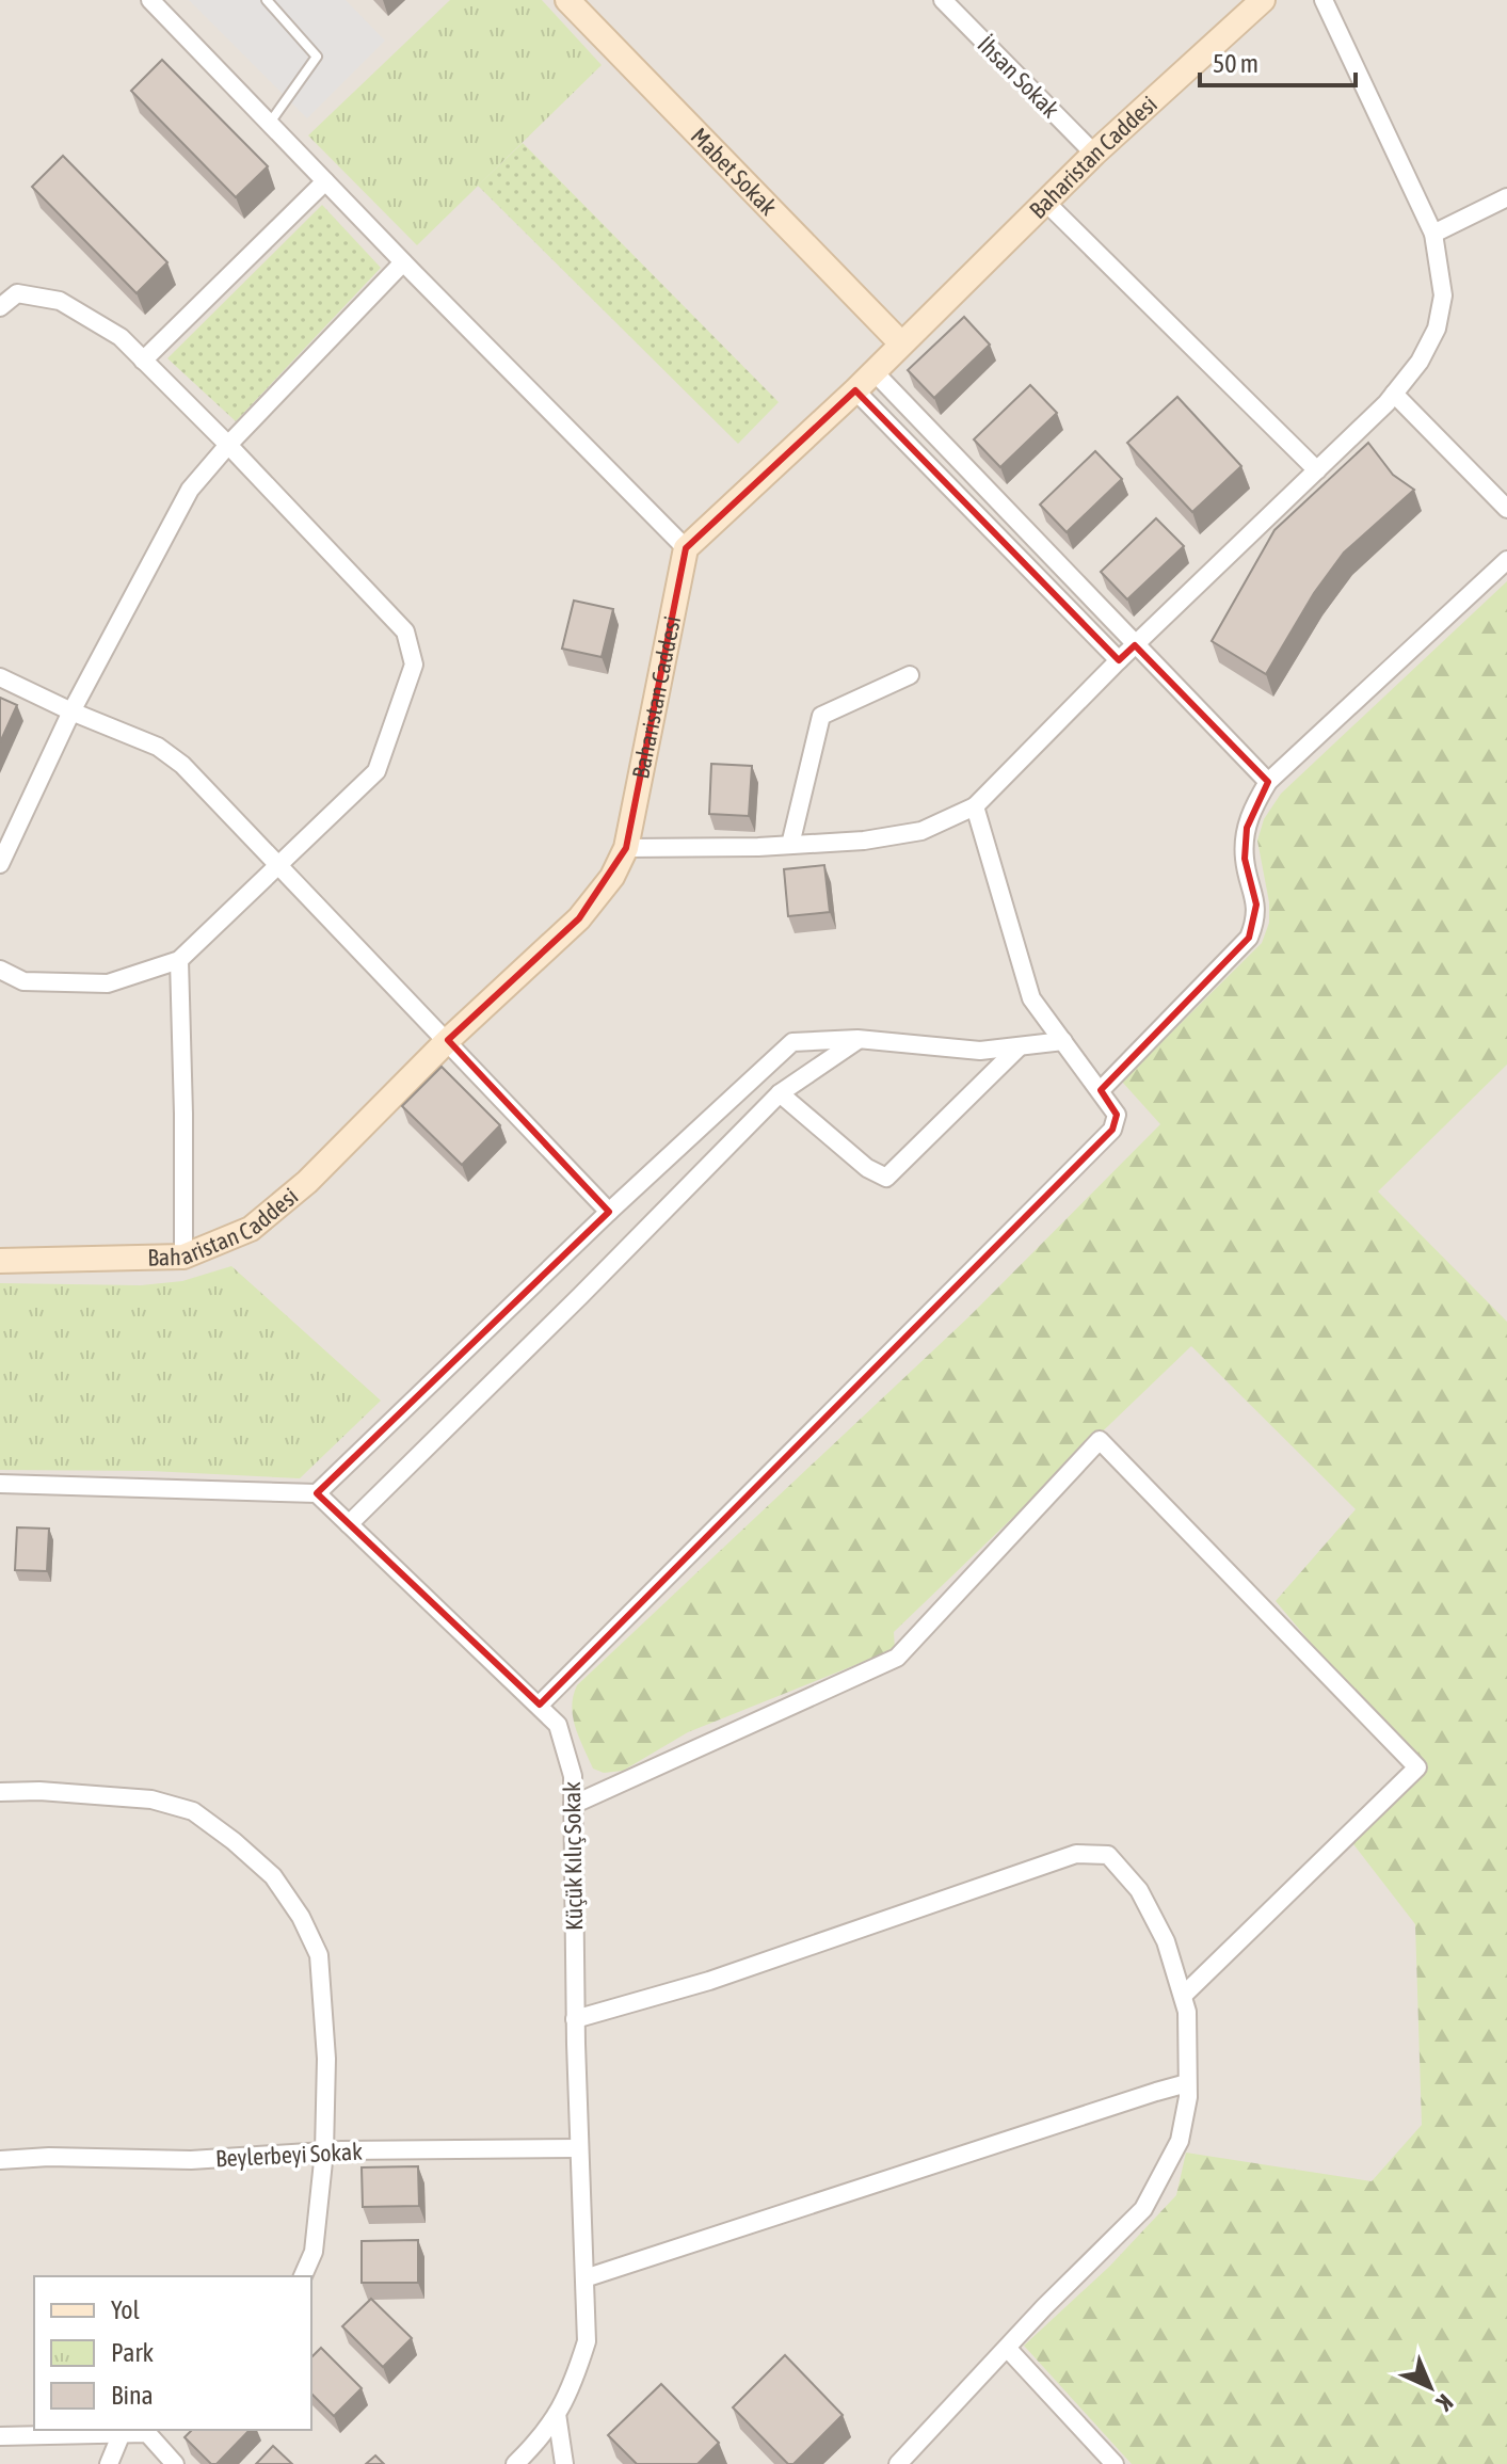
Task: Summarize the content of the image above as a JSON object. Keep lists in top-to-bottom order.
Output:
{
  "streets": {
    "street": [
      "İhsan Sokak",
      "Baharistan Caddesi",
      "Mabet Sokak",
      "Küçük Kılıç Sokak",
      "Beylerbeyi Sokak"
    ]
  },
  "crossings": [
    ["İhsan Sokak", "Baharistan Caddesi"],
    ["Baharistan Caddesi", "Mabet Sokak"],
    ["Küçük Kılıç Sokak", "Beylerbeyi Sokak"]
  ],
  "legend": ["Yol", "Park", "Bina"],
  "scale_bar": "50 m",
  "north": "bottom right"
}
